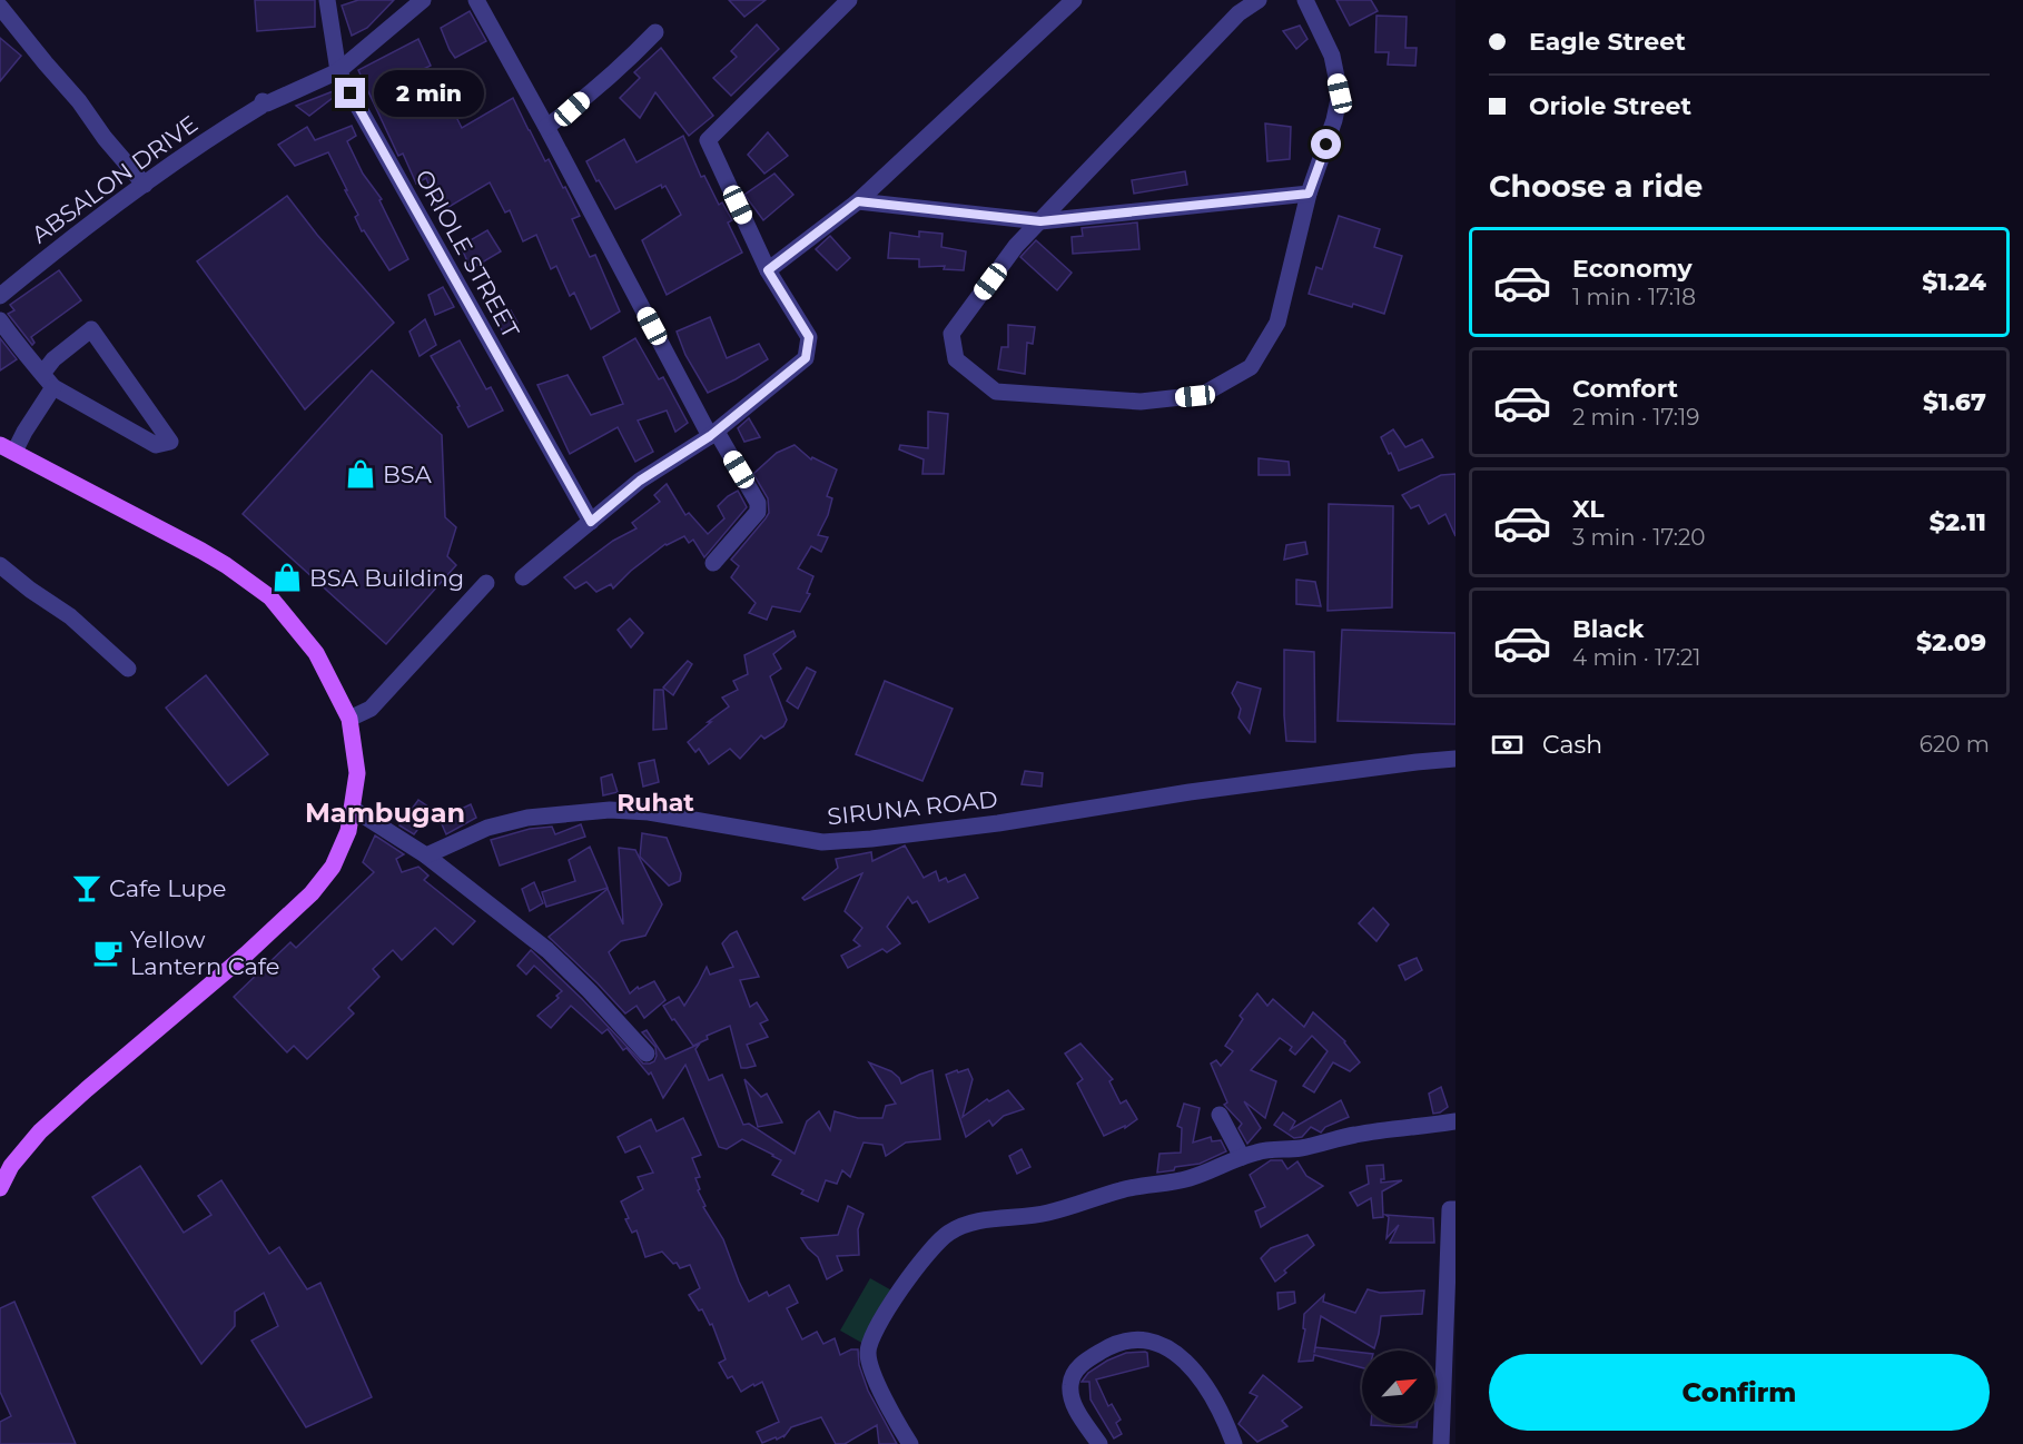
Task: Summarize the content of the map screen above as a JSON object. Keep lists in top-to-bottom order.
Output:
{
  "streets": {
    "street": ["ABSALON DRIVE", "ORIOLE STREET", "SIRUNA ROAD"]
  },
  "crossings": [
    ["ABSALON DRIVE", "ORIOLE STREET"]
  ],
  "districts": ["Ruhat", "Mambugan"],
  "places": {
    "shop": ["BSA", "BSA Building"],
    "bar": ["Cafe Lupe"],
    "cafe": ["Yellow Lantern Cafe"]
  },
  "north": "top right",
  "page": {
    "banner": ["Eagle Street", "Oriole Street"],
    "bubble": "2 min",
    "heading": "Choose a ride",
    "list": [
      {
        "name": "Economy",
        "note": "1 min · 17:18",
        "value": "$1.24"
      },
      {
        "name": "Comfort",
        "note": "2 min · 17:19",
        "value": "$1.67"
      },
      {
        "name": "XL",
        "note": "3 min · 17:20",
        "value": "$2.11"
      },
      {
        "name": "Black",
        "note": "4 min · 17:21",
        "value": "$2.09"
      }
    ],
    "pay": ["Cash", "620 m"],
    "buttons": "Confirm"
  }
}
